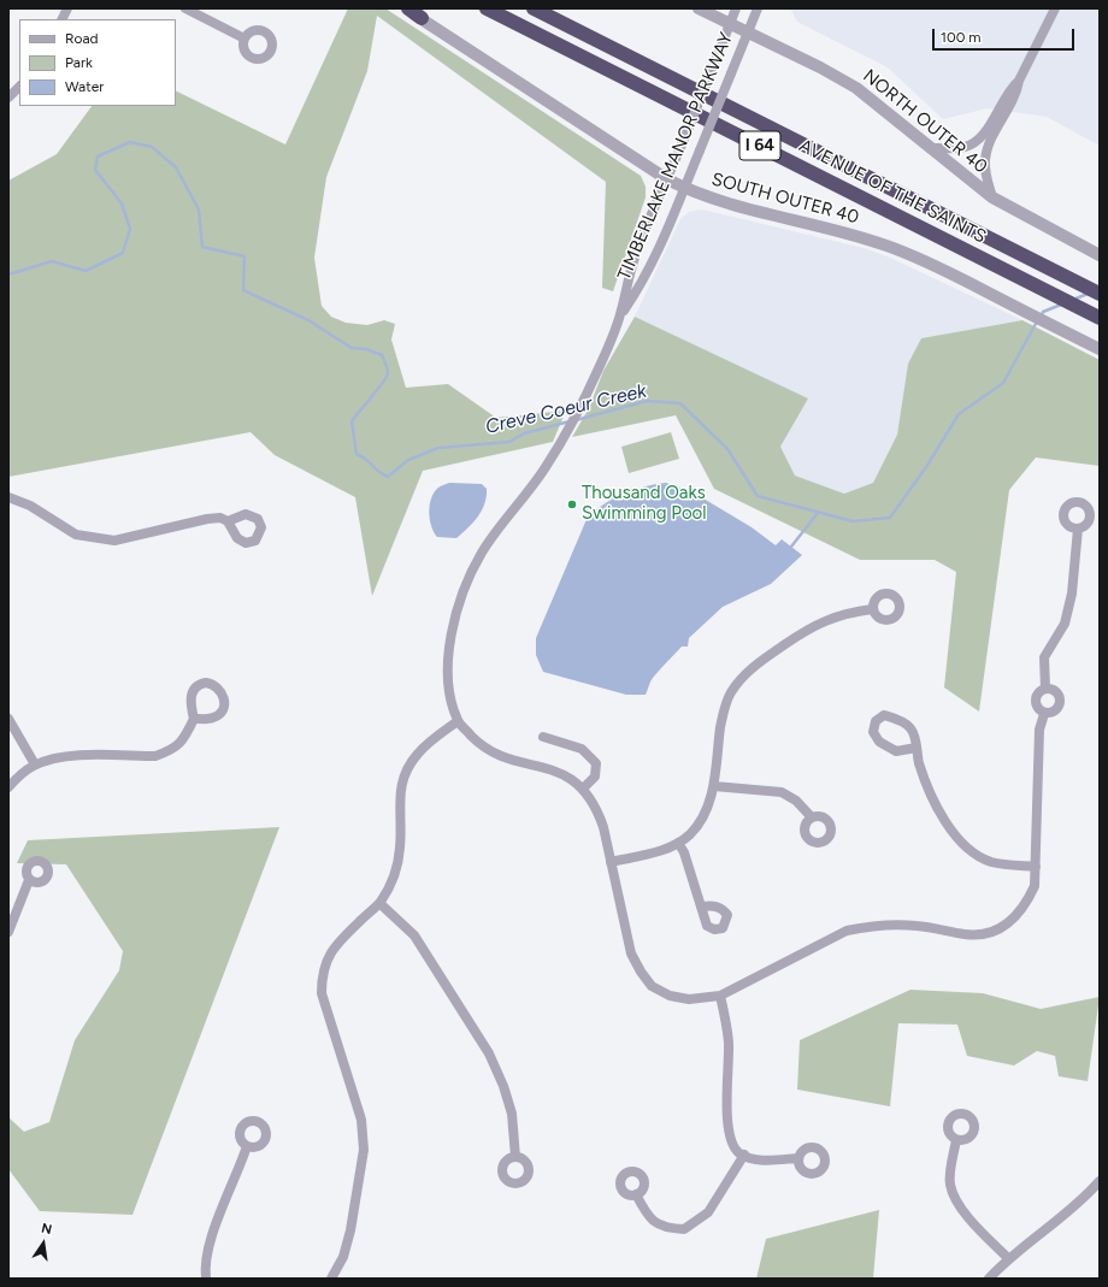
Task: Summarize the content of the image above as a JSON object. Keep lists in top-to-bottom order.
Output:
{
  "streets": {
    "highway": ["I 64", "AVENUE OF THE SAINTS"],
    "street": ["NORTH OUTER 40", "TIMBERLAKE MANOR PARKWAY", "SOUTH OUTER 40"]
  },
  "crossings": [
    ["NORTH OUTER 40", "TIMBERLAKE MANOR PARKWAY"],
    ["TIMBERLAKE MANOR PARKWAY", "SOUTH OUTER 40"]
  ],
  "water": ["Creve Coeur Creek"],
  "places": ["Thousand Oaks Swimming Pool"],
  "legend": ["Road", "Park", "Water"],
  "scale_bar": "100 m",
  "north": "top"
}
